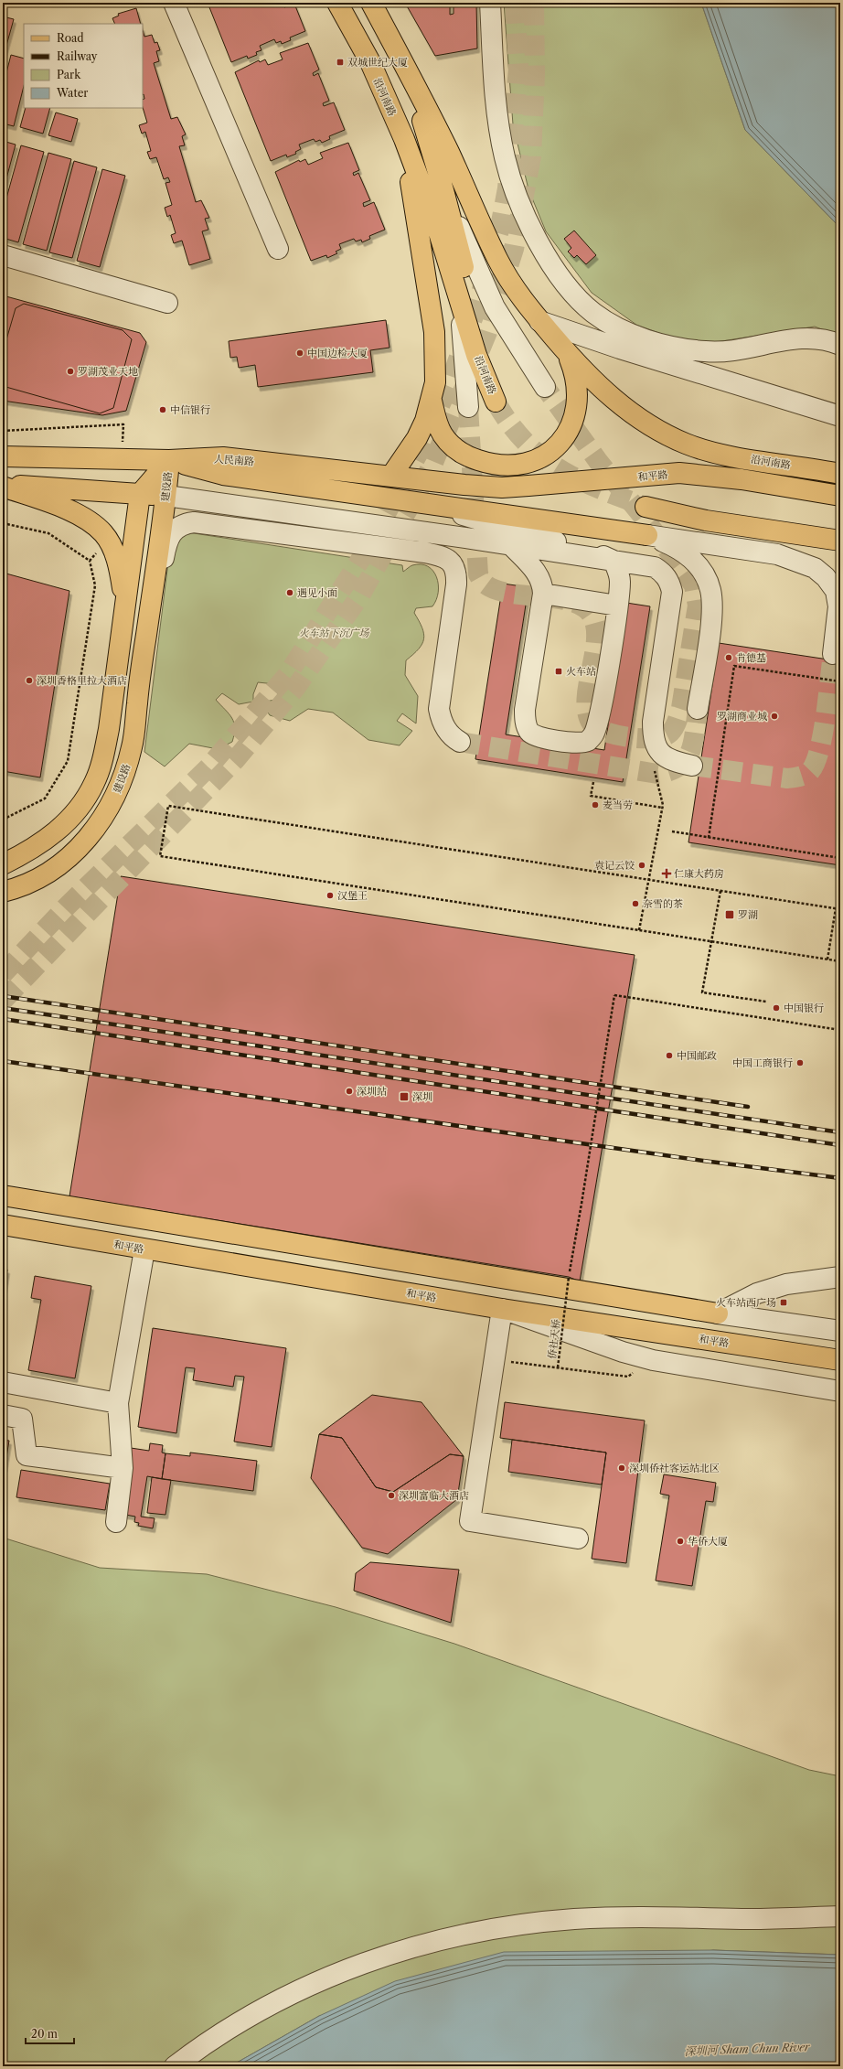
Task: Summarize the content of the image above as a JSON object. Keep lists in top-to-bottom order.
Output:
{
  "streets": {
    "main road": [
      "沿河南路",
      "人民南路",
      "和平路",
      "建设路"
    ],
    "path": ["侨社天桥"]
  },
  "crossings": [
    ["人民南路", "和平路"],
    ["人民南路", "建设路"]
  ],
  "water": ["深圳河 Sham Chun River"],
  "parks": ["火车站下沉广场"],
  "places": {
    "transit": [
      "双城世纪大厦",
      "火车站",
      "罗湖",
      "深圳",
      "火车站西广场"
    ],
    "other": [
      "中国边检大厦",
      "罗湖茂业天地",
      "中信银行",
      "遇见小面",
      "肯德基",
      "深圳香格里拉大酒店",
      "罗湖商业城",
      "麦当劳",
      "袁记云饺",
      "汉堡王",
      "奈雪的茶",
      "中国银行",
      "中国邮政",
      "中国工商银行",
      "深圳站",
      "深圳侨社客运站北区",
      "深圳富临大酒店",
      "华侨大厦"
    ],
    "health": ["仁康大药房"]
  },
  "legend": [
    "Road",
    "Railway",
    "Park",
    "Water"
  ],
  "scale_bar": "20 m"
}
